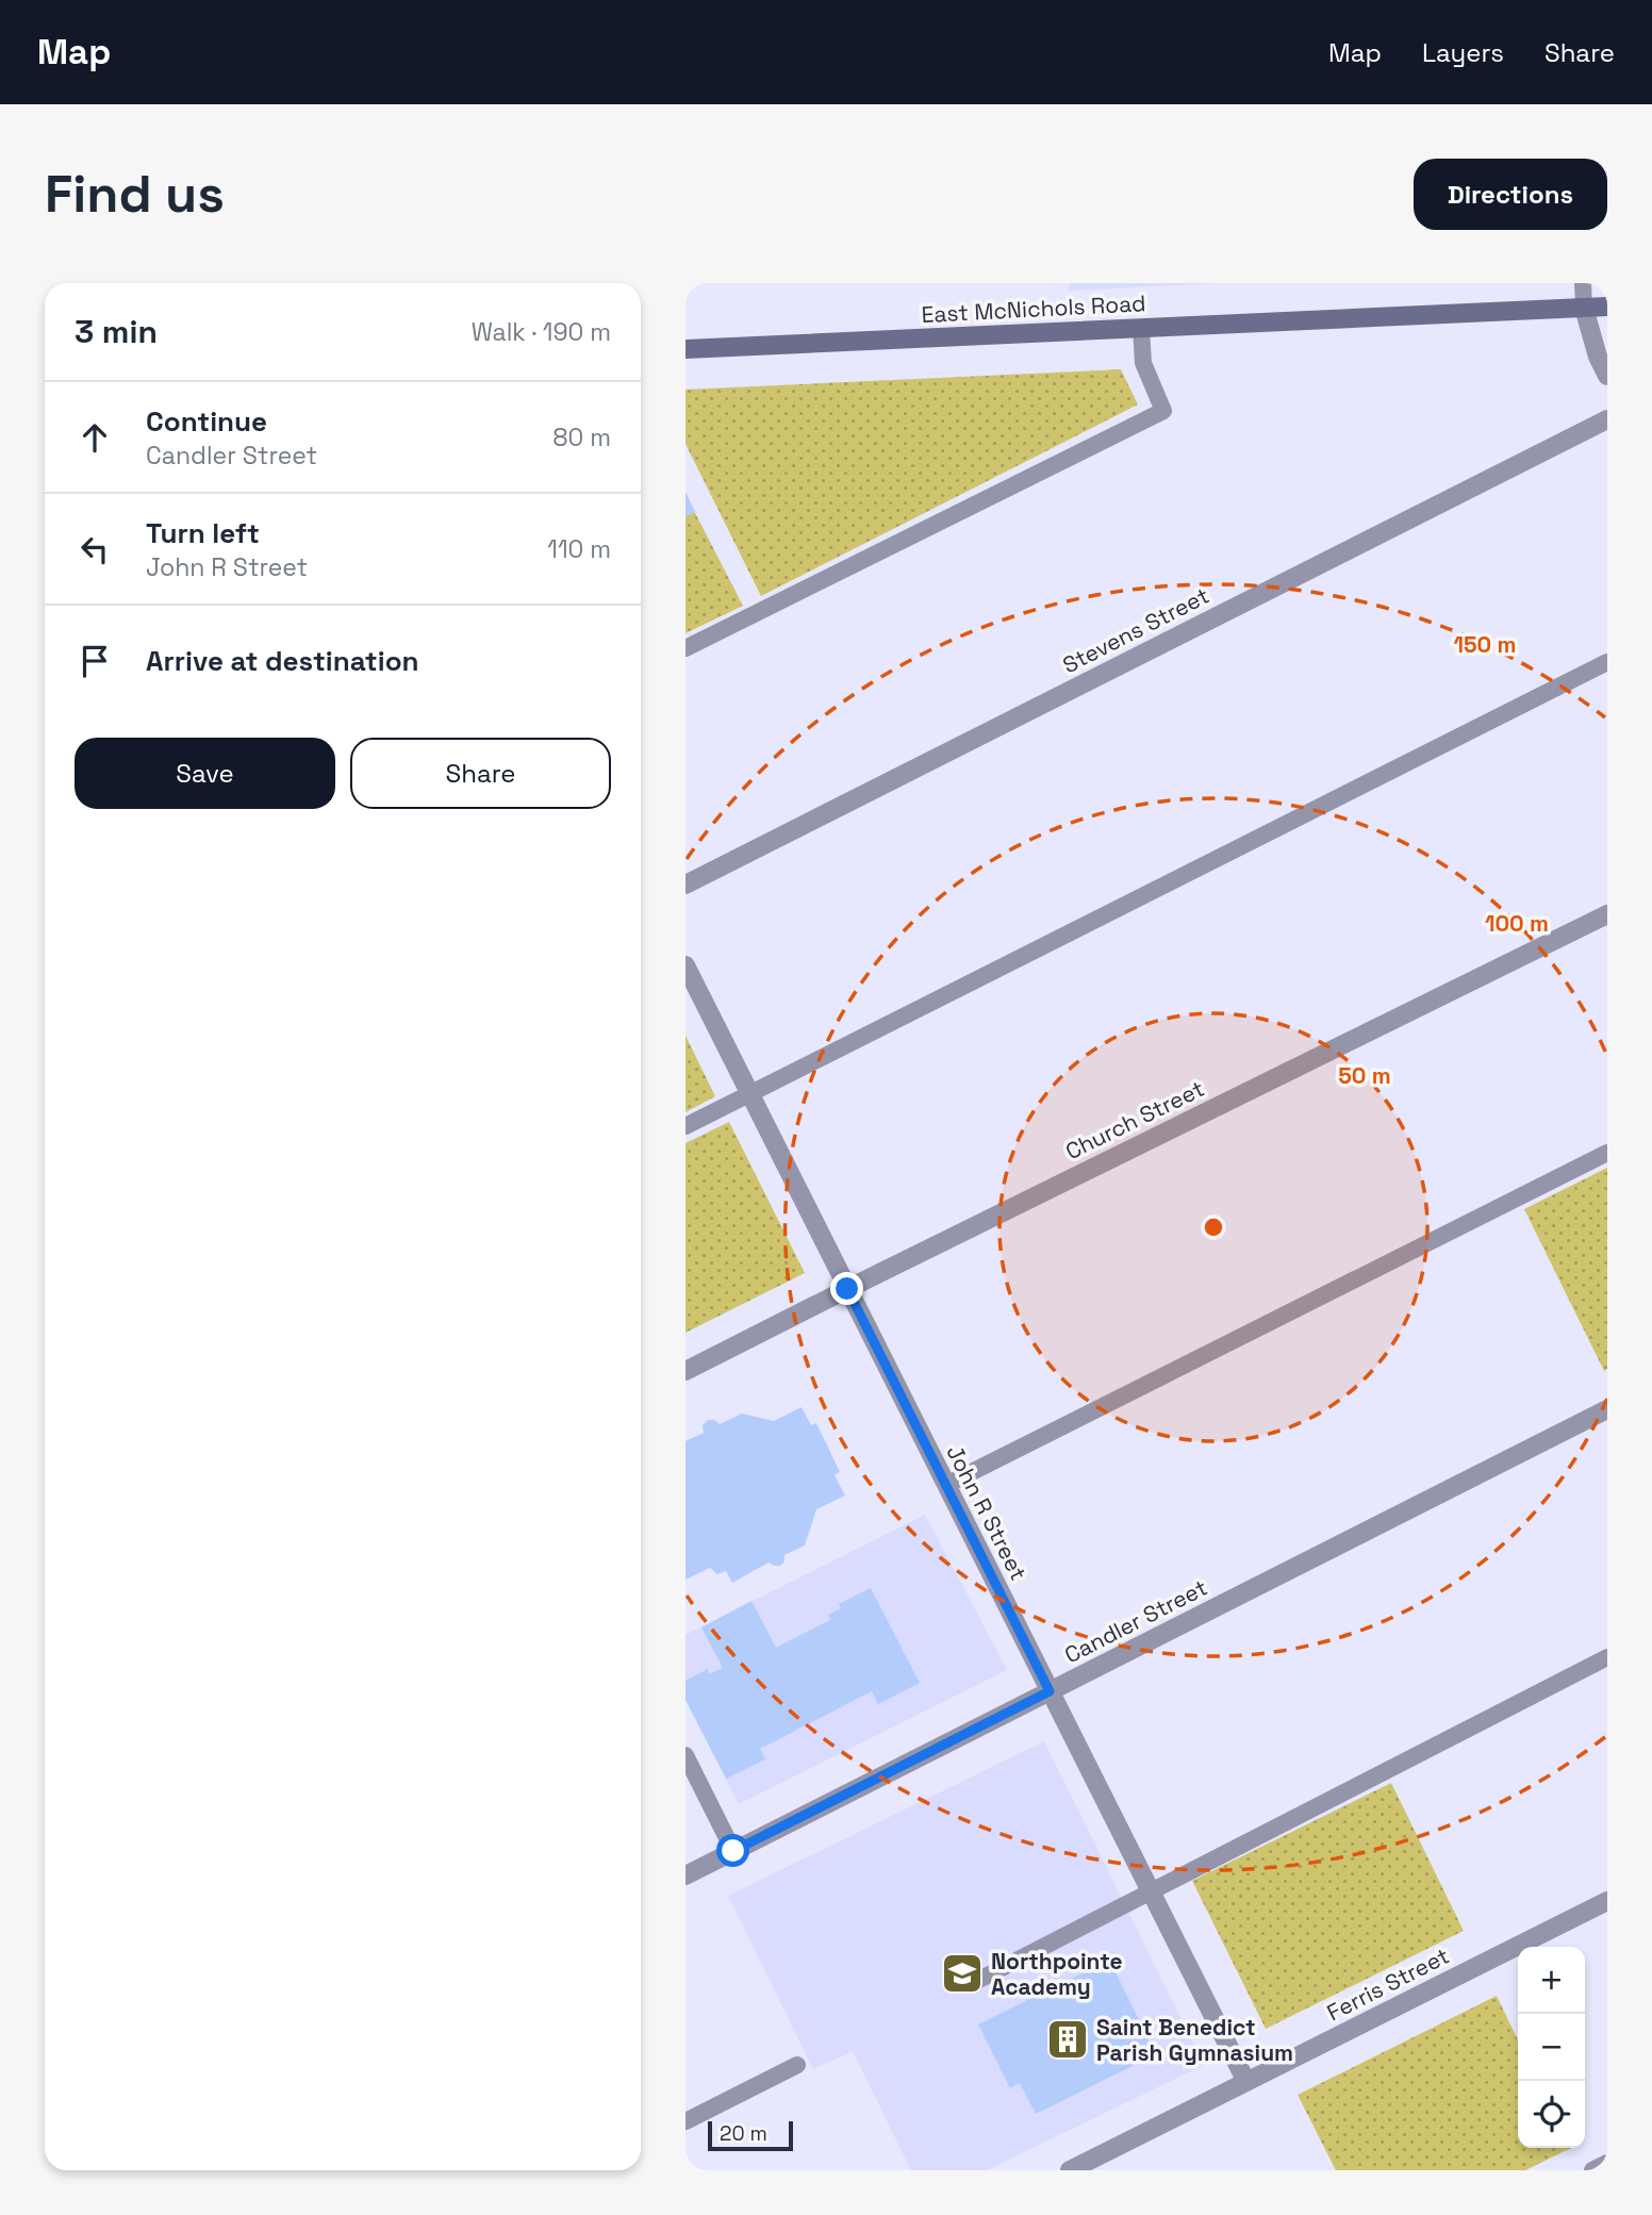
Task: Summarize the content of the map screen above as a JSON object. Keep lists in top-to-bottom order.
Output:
{
  "streets": {
    "main road": ["East McNichols Road"],
    "street": [
      "Stevens Street",
      "Church Street",
      "John R Street",
      "Candler Street",
      "Ferris Street"
    ]
  },
  "crossings": [
    ["Church Street", "John R Street"],
    ["John R Street", "Candler Street"],
    ["John R Street", "Ferris Street"]
  ],
  "places": {
    "school or university": ["Northpointe Academy"],
    "building": ["Saint Benedict Parish Gymnasium"]
  },
  "scale_bar": "20 m",
  "page": {
    "header": "Map",
    "nav": ["Map", "Layers", "Share"],
    "buttons": [
      "Directions",
      ["Save", "Share"]
    ],
    "title": "Find us",
    "heading": ["3 min", "Walk · 190 m"],
    "list": [
      ["Continue", "Candler Street", "80 m"],
      ["Turn left", "John R Street", "110 m"],
      "Arrive at destination"
    ],
    "map_buttons": ["+", "−"],
    "scale": "20 m"
  },
  "rings": ["150 m", "100 m", "50 m"]
}
